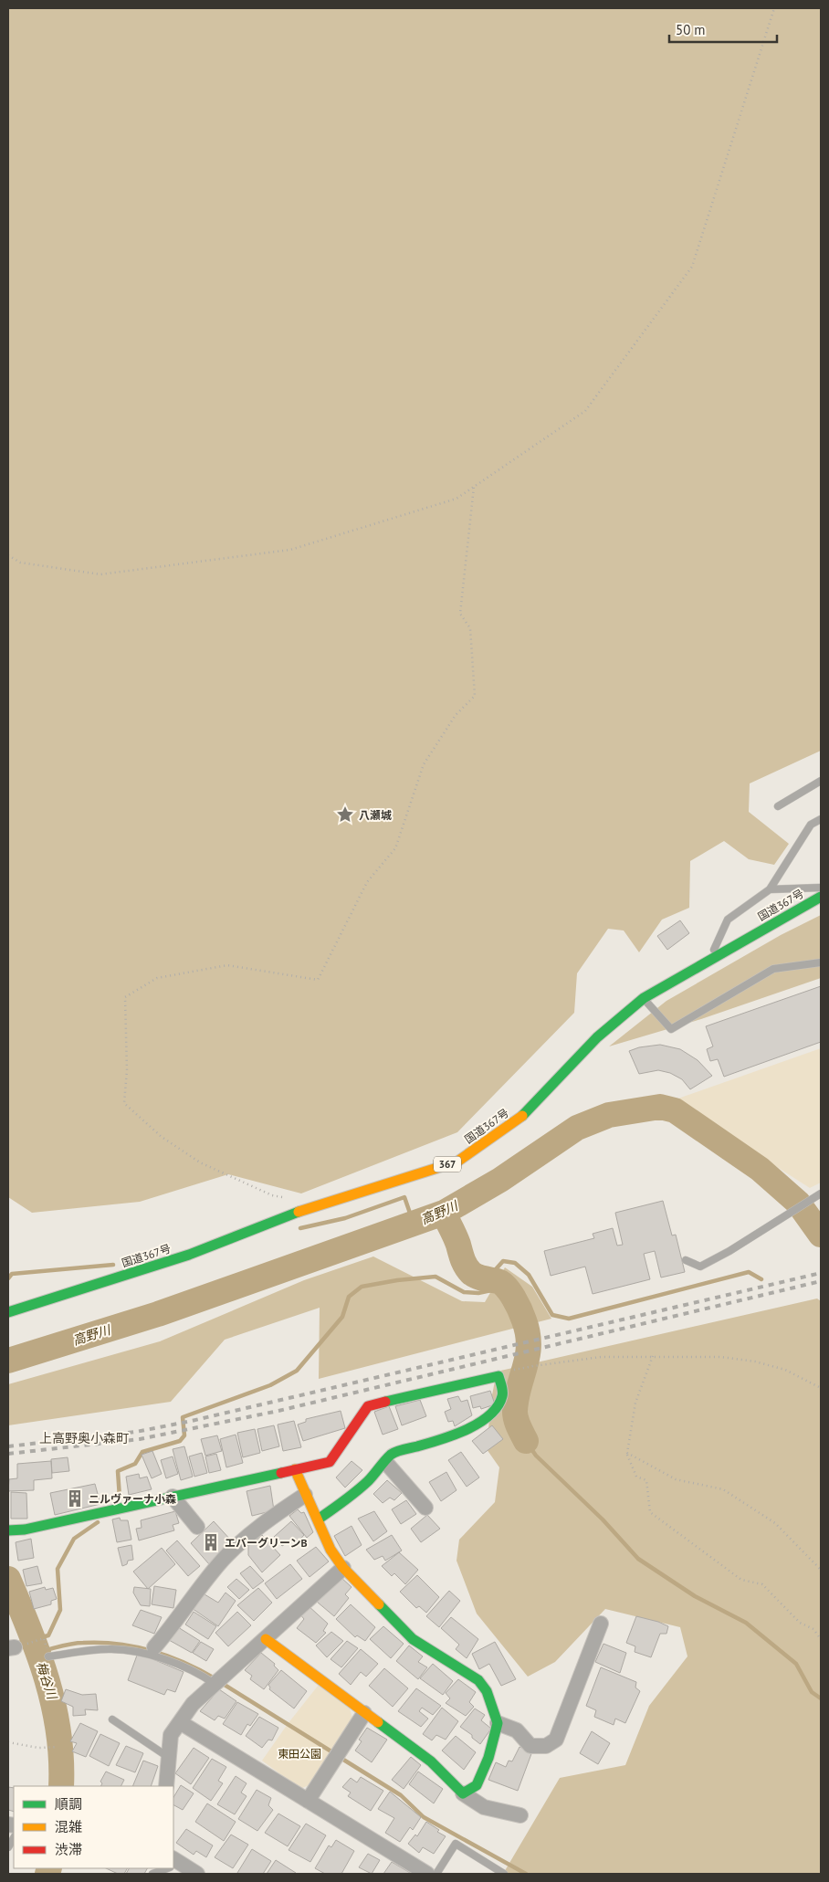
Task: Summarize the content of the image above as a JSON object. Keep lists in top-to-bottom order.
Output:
{
  "streets": {
    "main road": ["国道367号", "367"]
  },
  "districts": ["上高野奥小森町"],
  "water": ["高野川", "梅谷川"],
  "parks": ["東田公園"],
  "places": {
    "place": ["八瀬城"],
    "building": ["ニルヴァーナ小森", "エバーグリーンB"]
  },
  "legend": ["順調", "混雑", "渋滞"],
  "scale_bar": "50 m"
}
